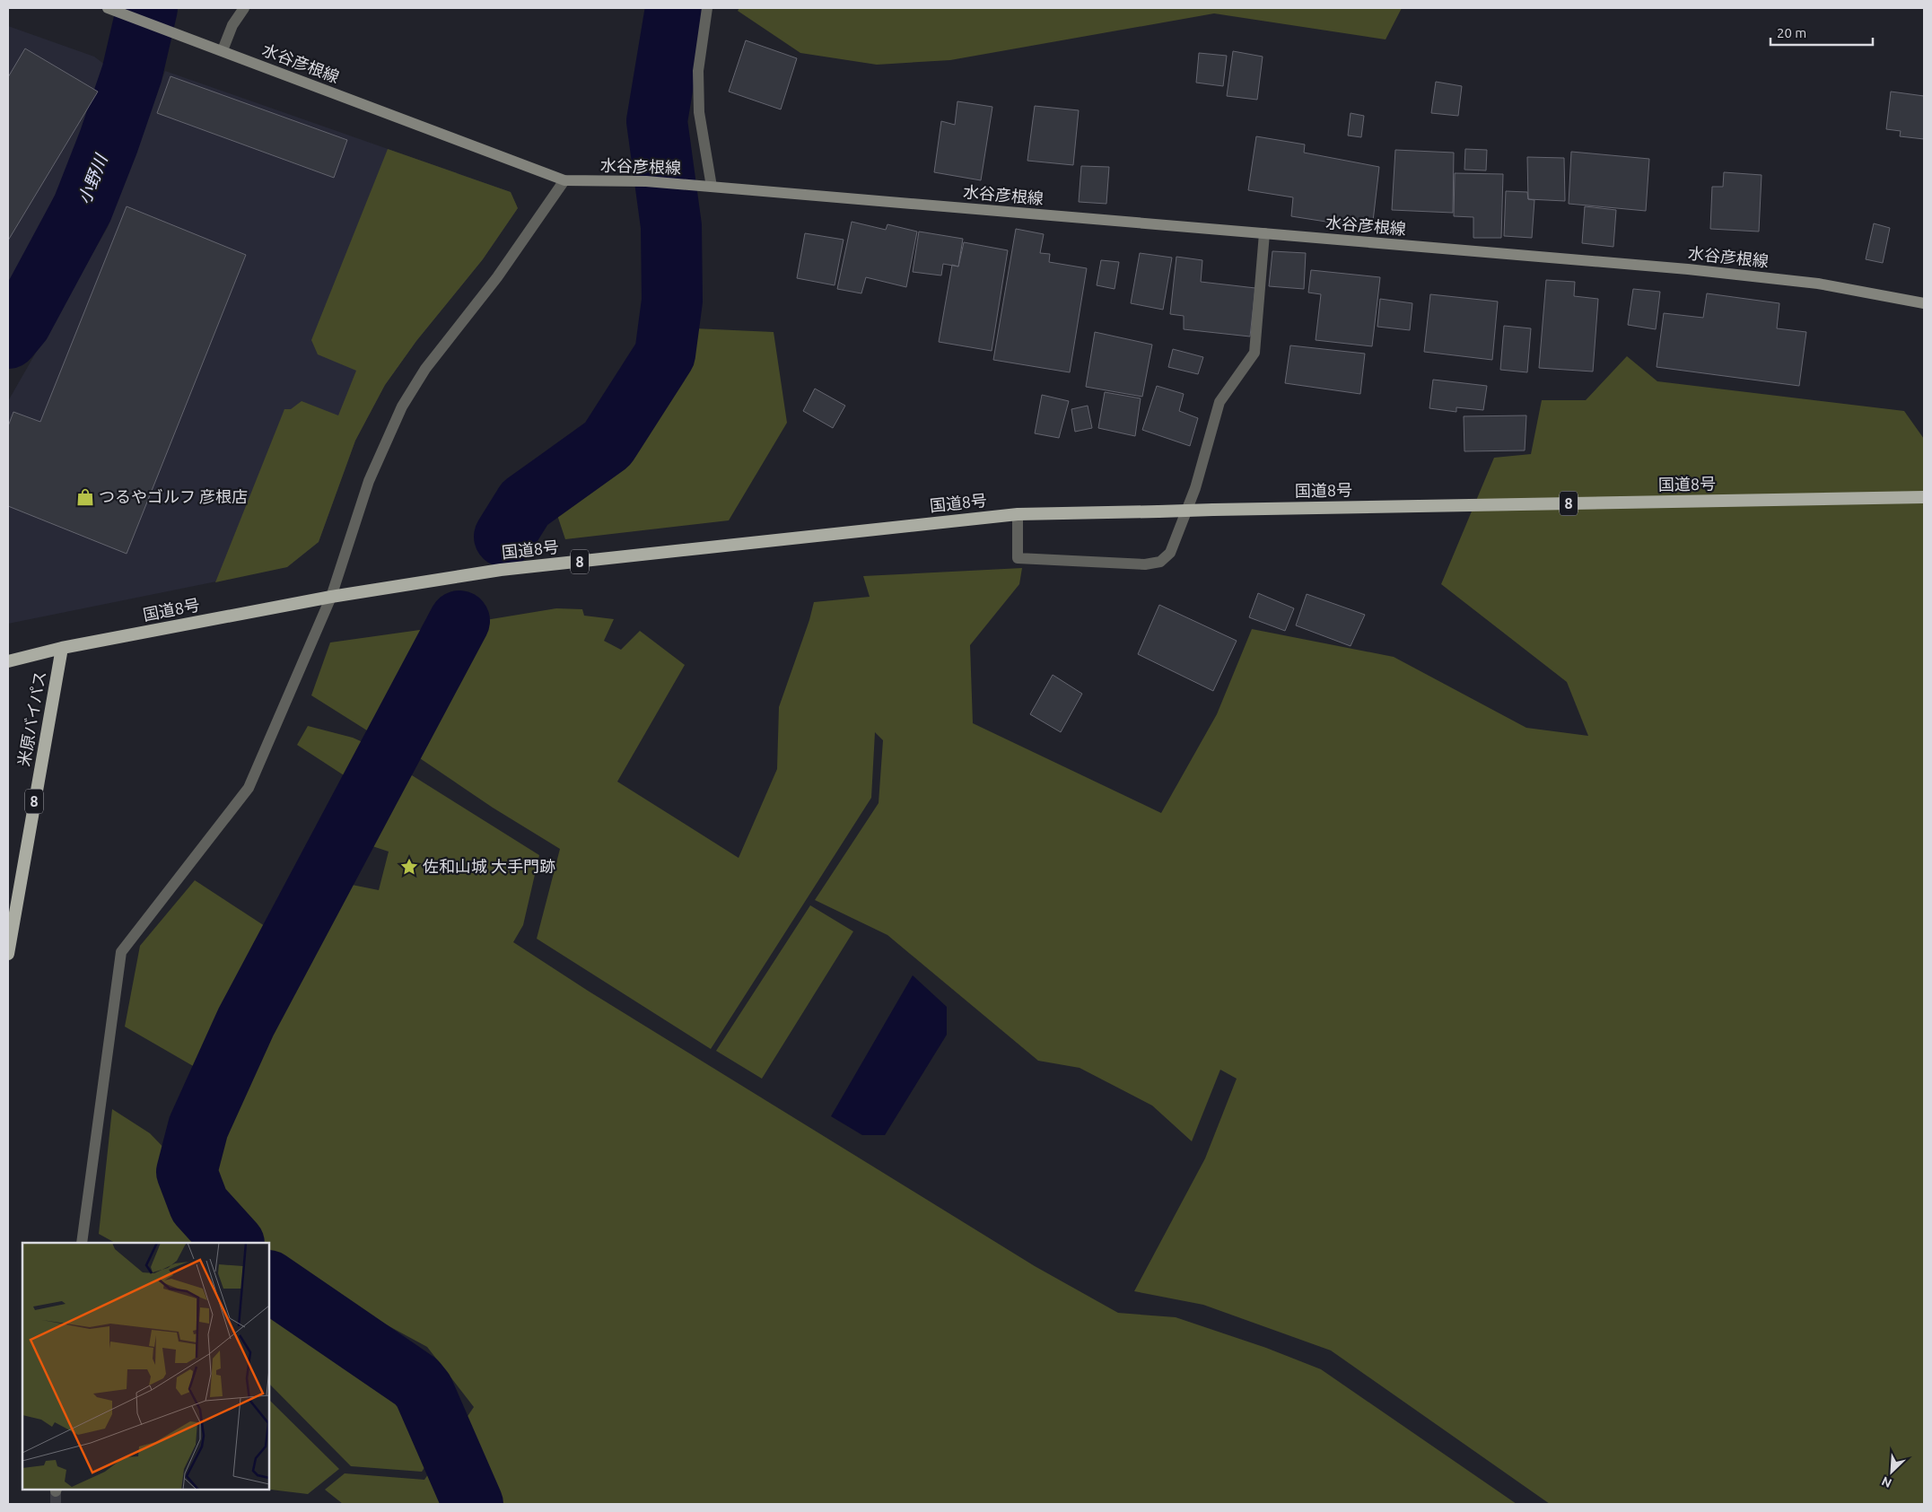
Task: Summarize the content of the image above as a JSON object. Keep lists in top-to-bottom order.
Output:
{
  "streets": {
    "highway": ["国道8号", "8", "米原バイパス"],
    "main road": ["水谷彦根線"]
  },
  "crossings": [
    ["国道8号", "米原バイパス"]
  ],
  "water": ["小野川"],
  "places": {
    "shop": ["つるやゴルフ 彦根店"],
    "place": ["佐和山城 大手門跡"]
  },
  "scale_bar": "20 m",
  "north": "bottom left"
}
